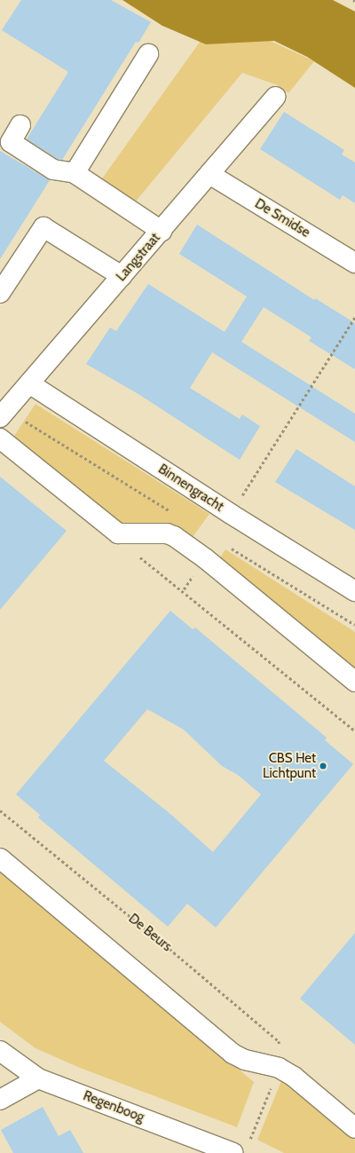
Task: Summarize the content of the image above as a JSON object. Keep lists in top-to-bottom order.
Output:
{
  "streets": {
    "street": [
      "De Smidse",
      "Langstraat",
      "Binnengracht",
      "Regenboog"
    ],
    "path": ["De Beurs"]
  },
  "crossings": [
    ["De Smidse", "Langstraat"],
    ["Langstraat", "Binnengracht"]
  ],
  "places": ["CBS Het Lichtpunt"]
}
